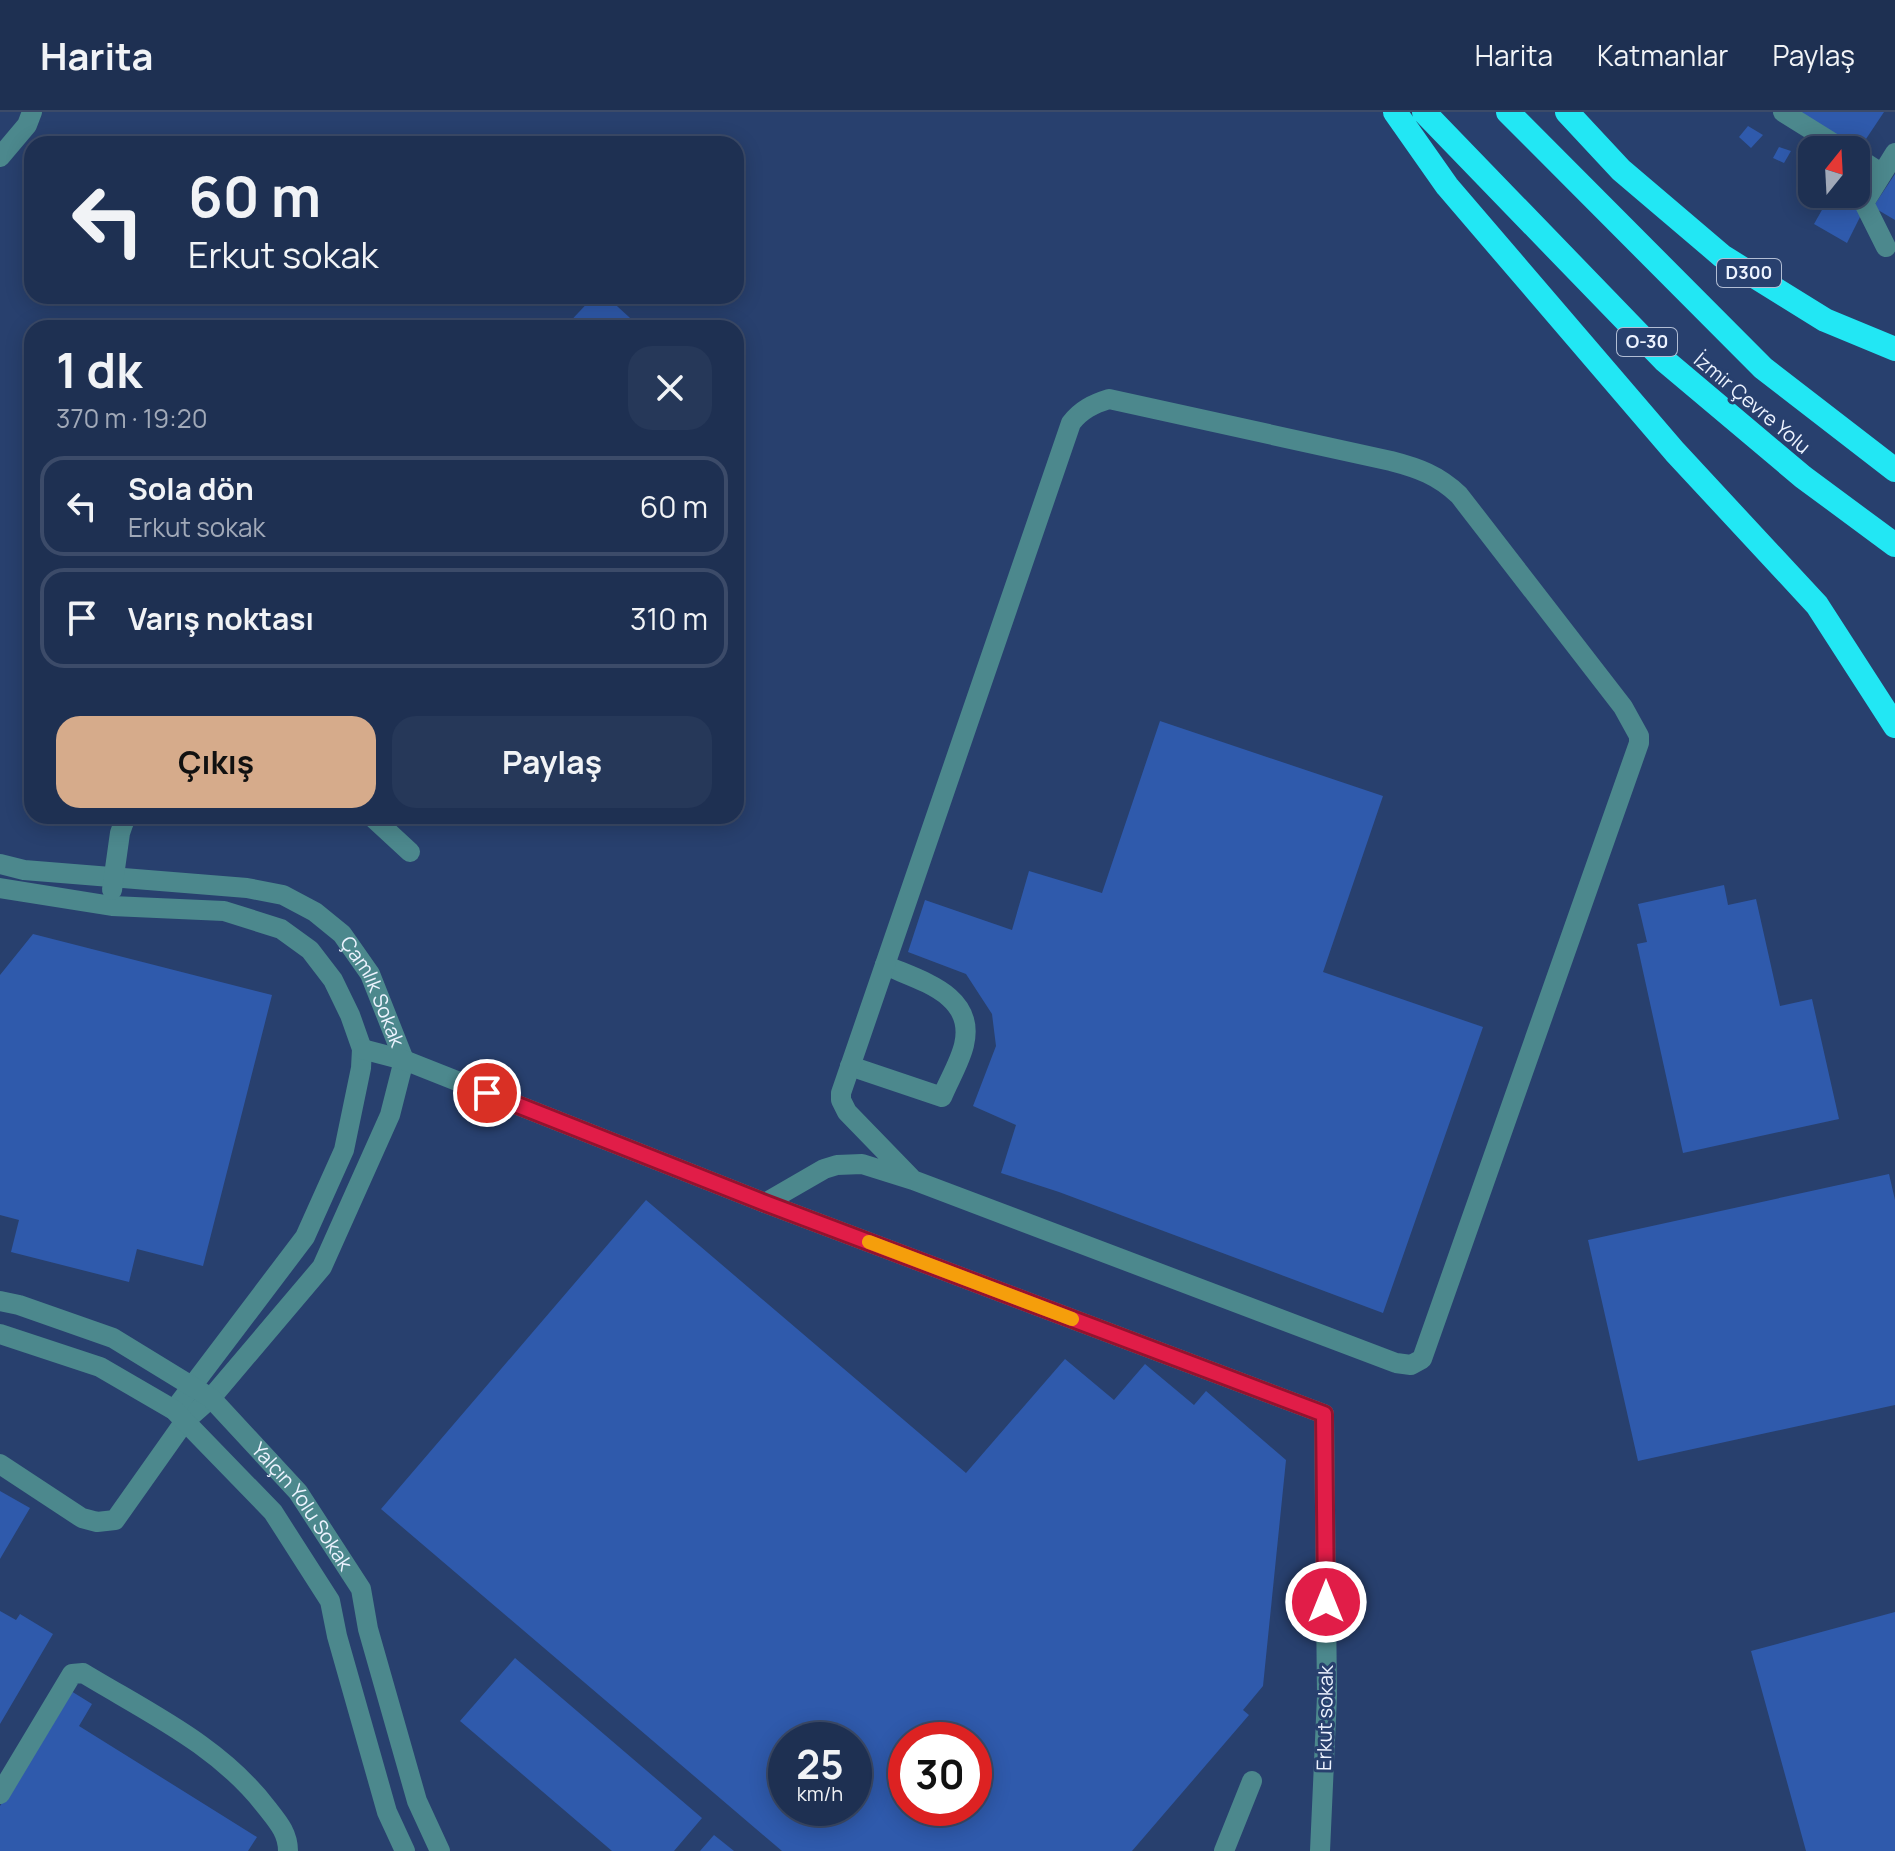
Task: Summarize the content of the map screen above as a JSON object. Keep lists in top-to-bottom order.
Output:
{
  "streets": {
    "highway": ["D300", "O-30", "İzmir Çevre Yolu"],
    "street": ["Çamlık Sokak", "Yalçın Yolu Sokak", "Erkut sokak"]
  },
  "crossings": [
    ["Çamlık Sokak", "Yalçın Yolu Sokak"],
    ["Çamlık Sokak", "Erkut sokak"]
  ],
  "north": "top",
  "page": {
    "header": "Harita",
    "nav": ["Harita", "Katmanlar", "Paylaş"],
    "turn": ["60 m", "Erkut sokak"],
    "heading": ["1 dk", "370 m · 19:20"],
    "list": [
      {
        "name": "Sola dön",
        "note": "Erkut sokak",
        "value": "60 m"
      },
      {
        "name": "Varış noktası",
        "value": "310 m"
      }
    ],
    "buttons": ["Çıkış", "Paylaş"],
    "speed": "25 km/h",
    "limit": "30"
  }
}
